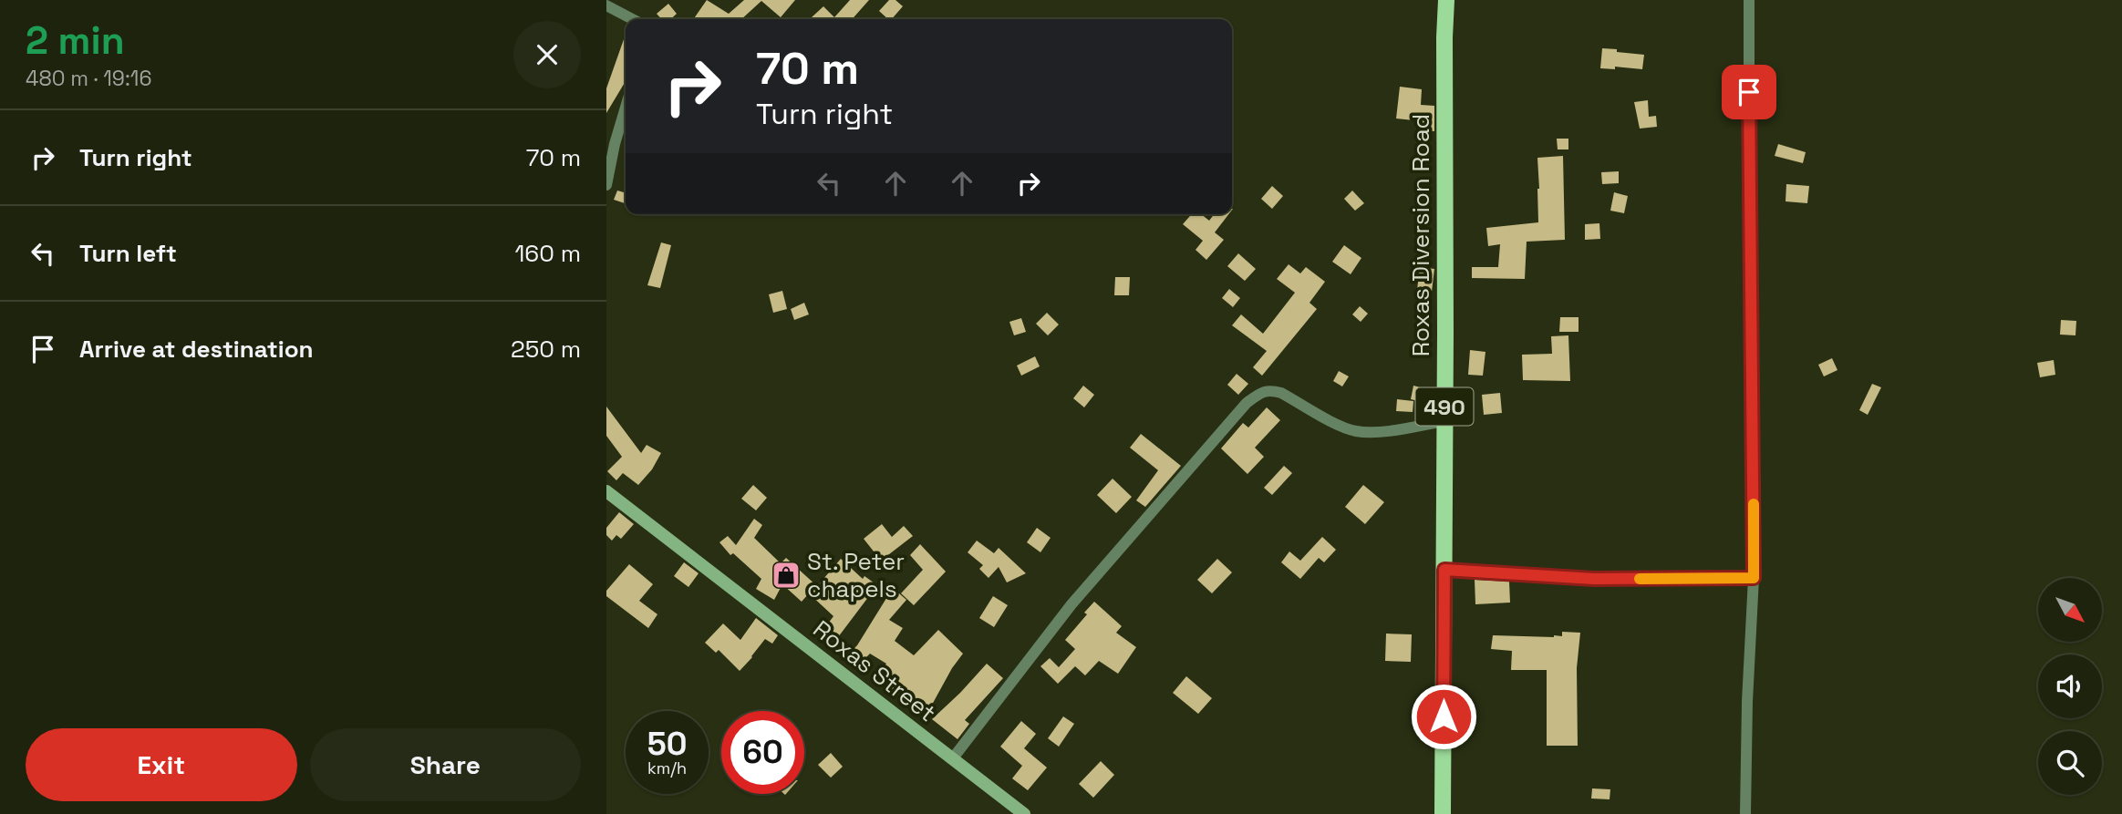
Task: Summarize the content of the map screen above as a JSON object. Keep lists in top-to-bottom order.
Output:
{
  "streets": {
    "main road": ["Roxas Diversion Road", "490", "Roxas Street"]
  },
  "places": {
    "shop": ["St. Peter chapels"]
  },
  "north": "bottom right",
  "page": {
    "heading": ["2 min", "480 m · 19:16"],
    "turn": ["70 m", "Turn right"],
    "list": [
      {
        "name": "Turn right",
        "value": "70 m"
      },
      {
        "name": "Turn left",
        "value": "160 m"
      },
      {
        "name": "Arrive at destination",
        "value": "250 m"
      }
    ],
    "speed": "50 km/h",
    "limit": "60",
    "buttons": ["Exit", "Share"]
  }
}
